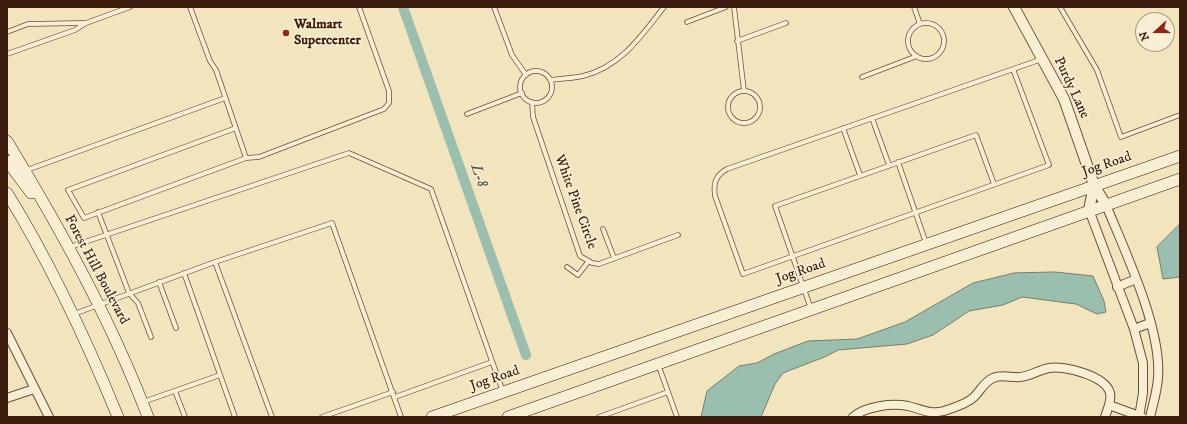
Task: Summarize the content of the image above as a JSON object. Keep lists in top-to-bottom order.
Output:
{
  "streets": {
    "main road": ["Jog Road", "Forest Hill Boulevard"],
    "street": ["Purdy Lane"],
    "lane": ["White Pine Circle"]
  },
  "crossings": [
    ["Purdy Lane", "Jog Road"]
  ],
  "water": ["L-8"],
  "places": ["Walmart Supercenter"],
  "north": "left"
}
